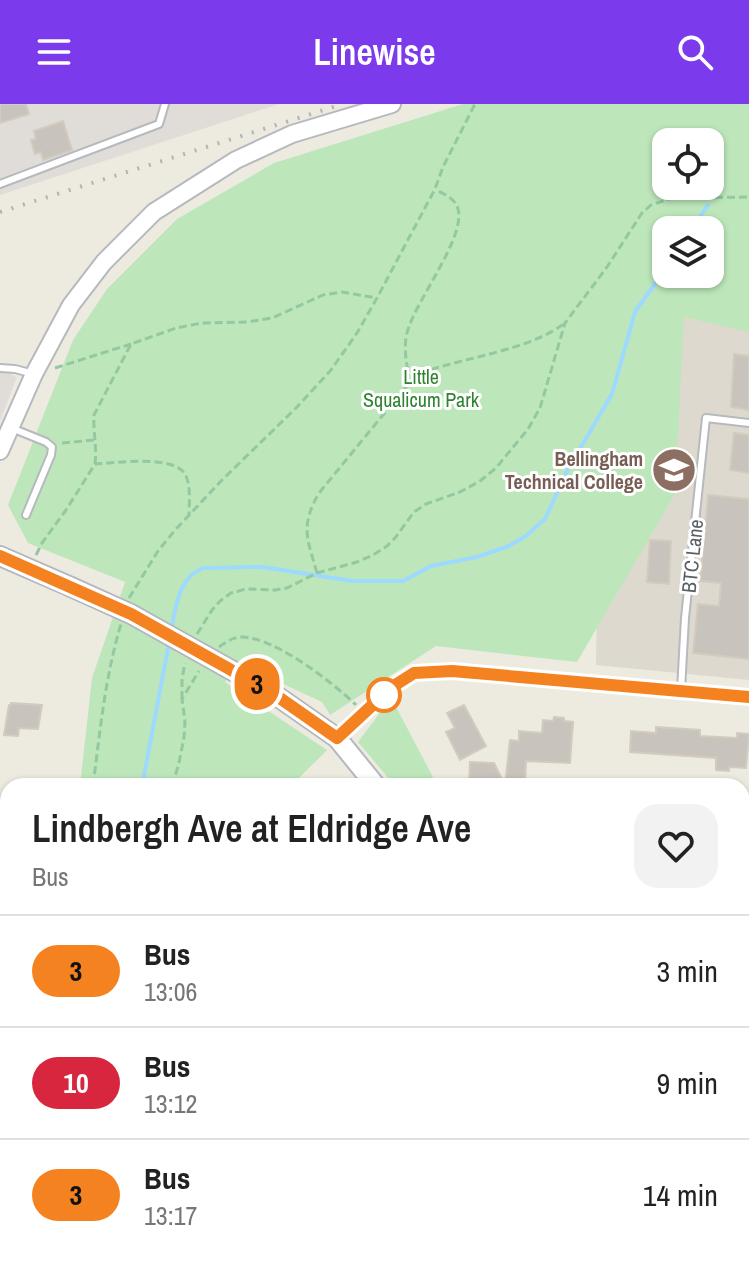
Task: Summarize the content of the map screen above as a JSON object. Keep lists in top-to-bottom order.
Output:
{
  "streets": {
    "lane": ["BTC Lane"]
  },
  "parks": ["Little Squalicum Park"],
  "places": {
    "school or university": ["Bellingham Technical College"]
  },
  "lines": ["bus line 3"],
  "page": {
    "header": "Linewise",
    "on_map": "3",
    "heading": ["Lindbergh Ave at Eldridge Ave", "Bus"],
    "list": [
      {
        "mark": "3",
        "name": "Bus",
        "note": "13:06",
        "value": "3 min"
      },
      {
        "mark": "10",
        "name": "Bus",
        "note": "13:12",
        "value": "9 min"
      },
      {
        "mark": "3",
        "name": "Bus",
        "note": "13:17",
        "value": "14 min"
      }
    ]
  }
}
